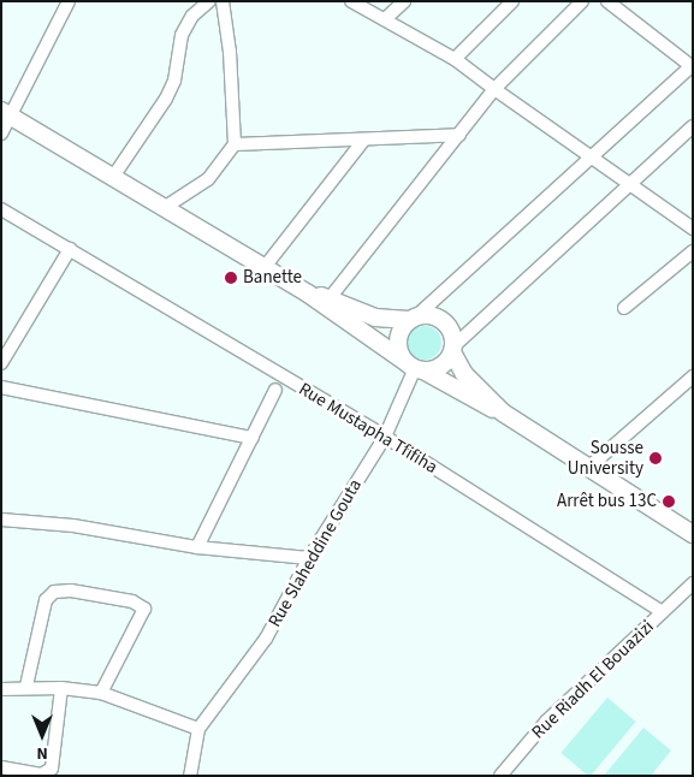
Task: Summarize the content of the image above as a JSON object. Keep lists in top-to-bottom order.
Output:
{
  "streets": {
    "street": ["Rue Mustapha Tfifiha", "Rue Slaheddine Gouta", "Rue Riadh El Bouazizi"]
  },
  "crossings": [
    ["Rue Mustapha Tfifiha", "Rue Slaheddine Gouta"],
    ["Rue Mustapha Tfifiha", "Rue Riadh El Bouazizi"]
  ],
  "places": ["Banette", "Sousse University", "Arrêt bus 13C"],
  "north": "bottom"
}
